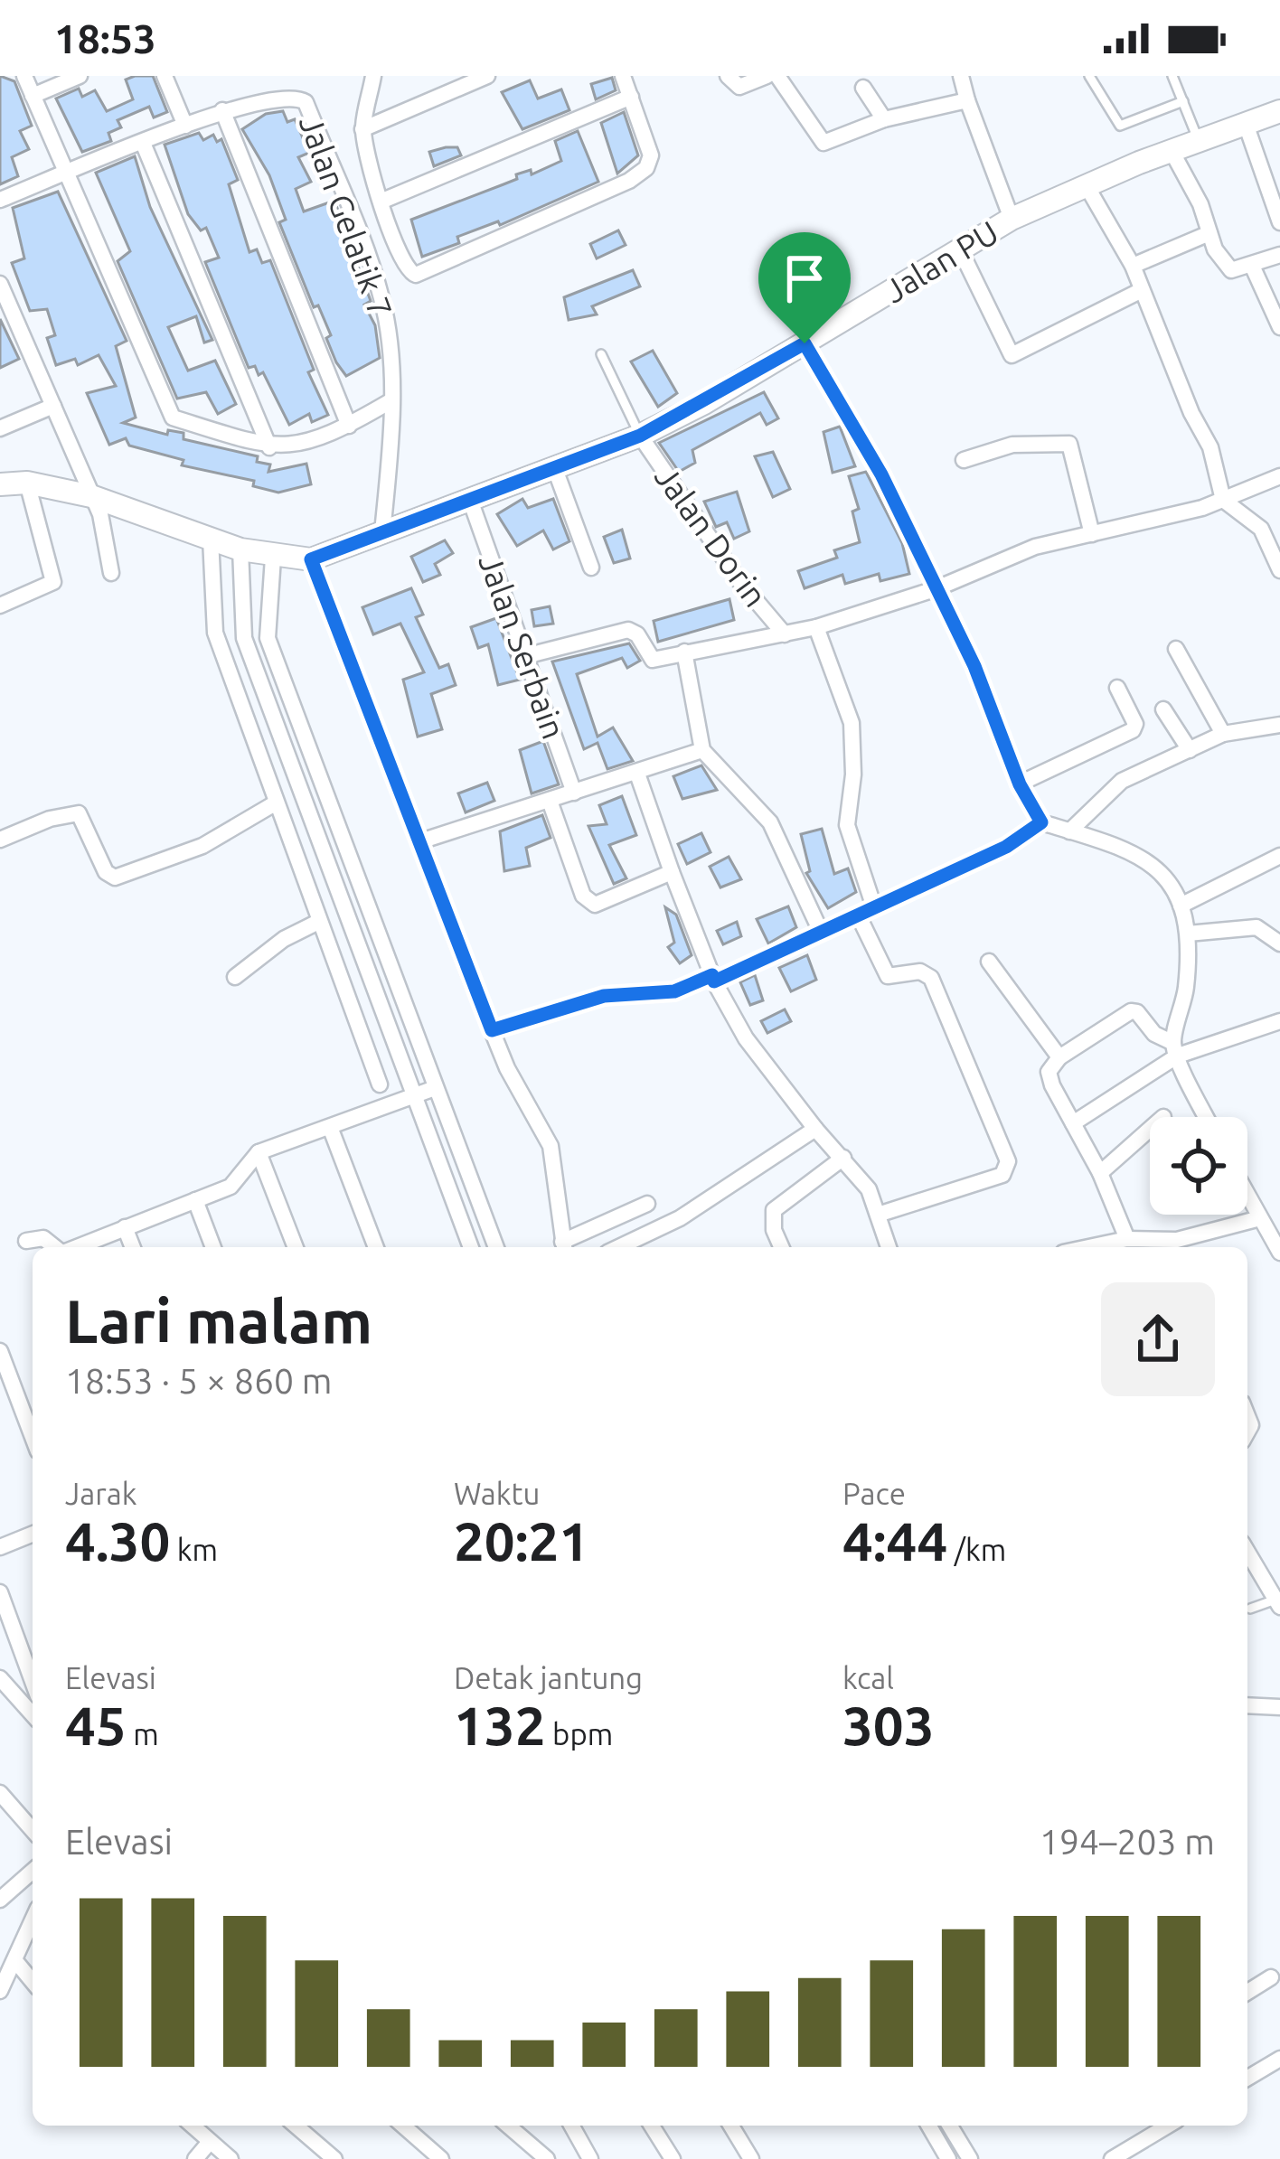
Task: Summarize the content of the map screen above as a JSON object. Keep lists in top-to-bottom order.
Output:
{
  "streets": {
    "street": [
      "Jalan Gelatik 7",
      "Jalan PU",
      "Jalan Dorin",
      "Jalan Serbain"
    ]
  },
  "crossings": [
    ["Jalan Gelatik 7", "Jalan PU"],
    ["Jalan PU", "Jalan Dorin"],
    ["Jalan PU", "Jalan Serbain"]
  ],
  "page": {
    "status": "18:53",
    "heading": ["Lari malam", "18:53 · 5 × 860 m"],
    "stats": [
      ["Jarak", "4.30 km"],
      ["Waktu", "20:21"],
      ["Pace", "4:44 /km"],
      ["Elevasi", "45 m"],
      ["Detak jantung", "132 bpm"],
      ["kcal", "303"]
    ],
    "chart": ["Elevasi", "194–203 m"]
  }
}
